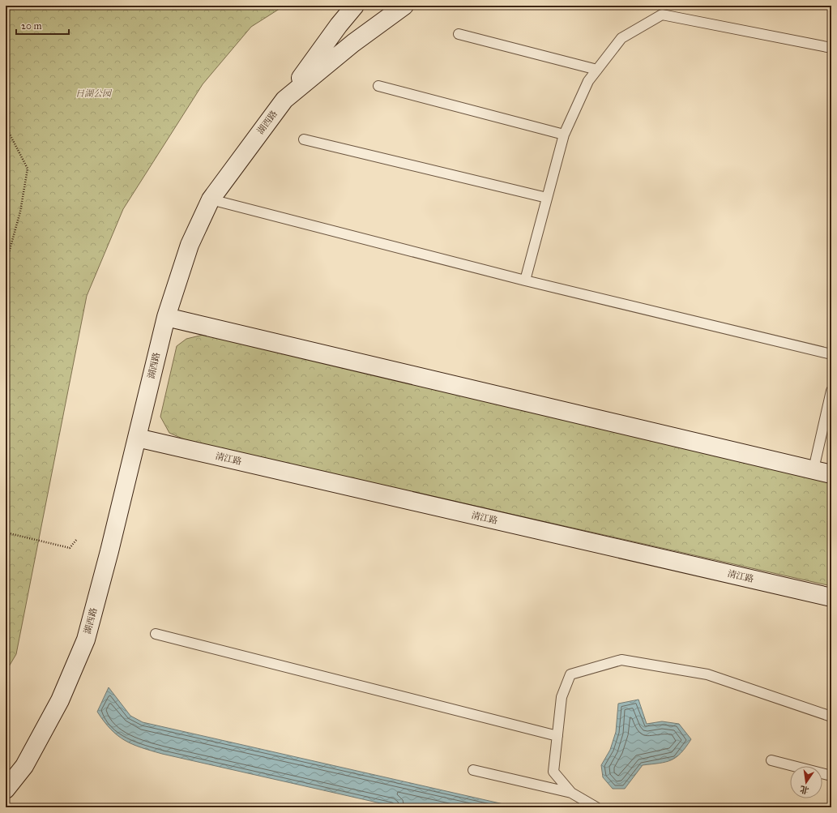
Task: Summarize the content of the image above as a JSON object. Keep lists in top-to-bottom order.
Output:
{
  "streets": {
    "street": ["湖西路", "清江路"]
  },
  "crossings": [
    ["湖西路", "清江路"]
  ],
  "parks": ["日湖公园"],
  "scale_bar": "20 m",
  "north": "bottom"
}
